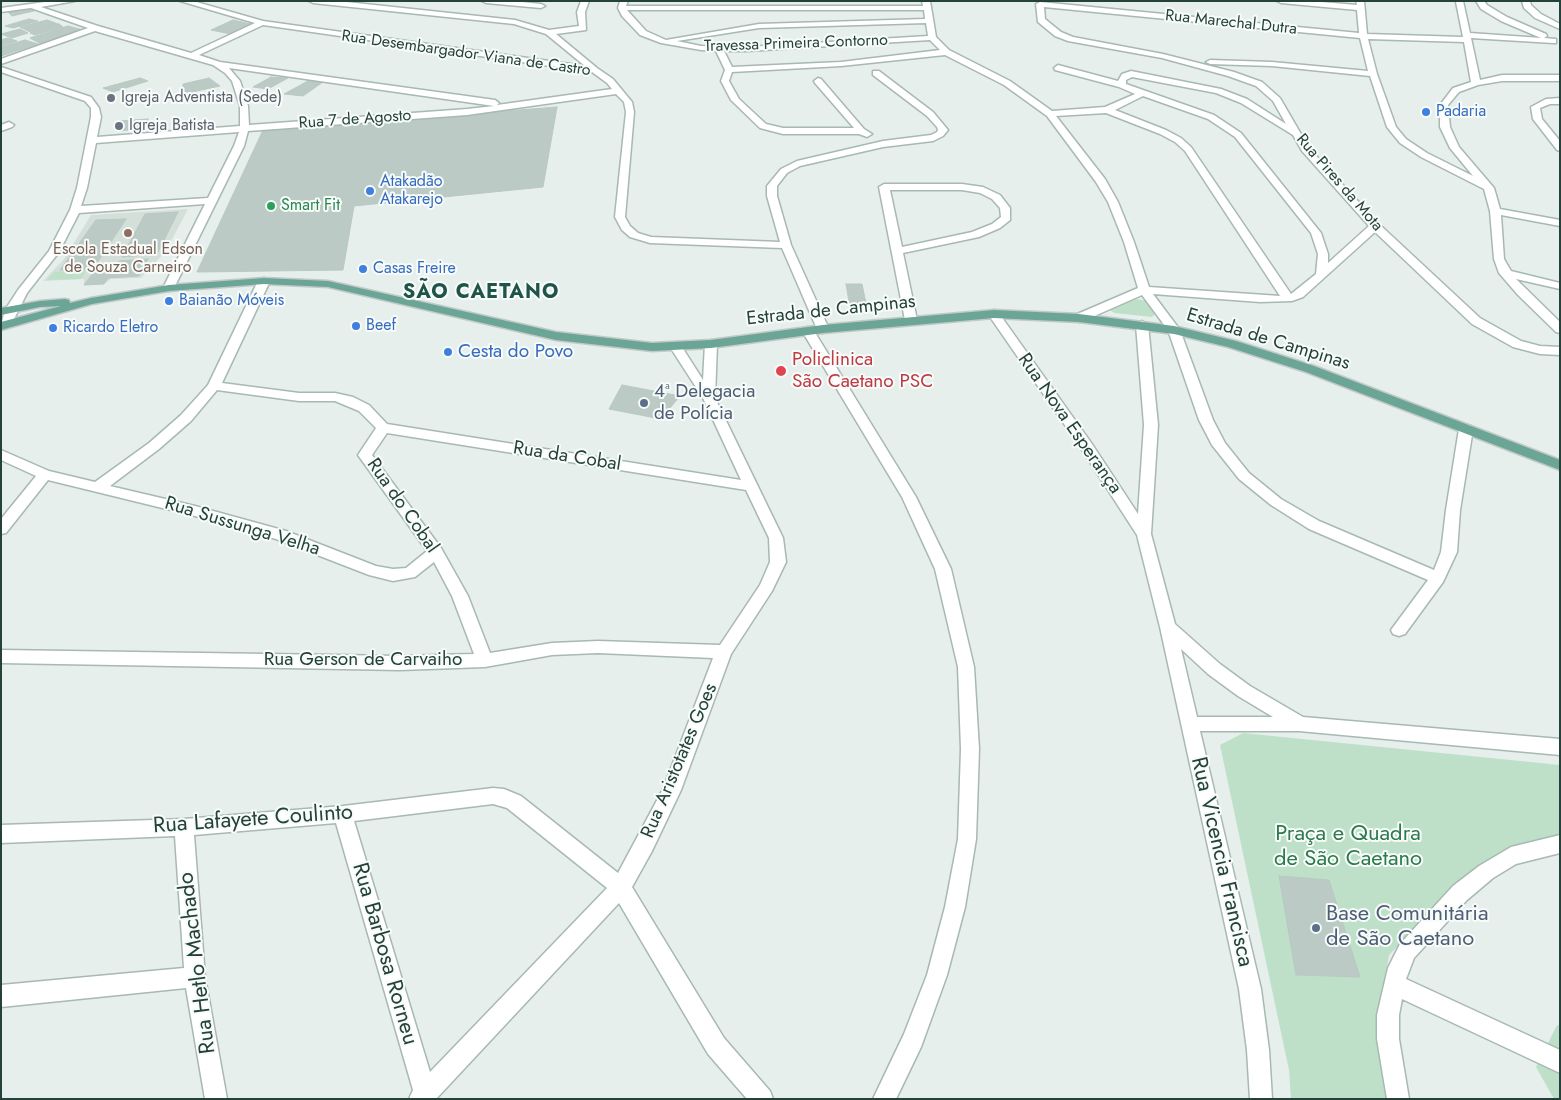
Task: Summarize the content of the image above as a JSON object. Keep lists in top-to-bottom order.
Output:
{
  "streets": {
    "main road": ["Estrada de Campinas"],
    "street": [
      "Rua Marechal Dutra",
      "Travessa Primeira Contorno",
      "Rua Desembargador Viana de Castro",
      "Rua 7 de Agosto",
      "Rua Pires da Mota",
      "Rua Nova Esperança",
      "Rua da Cobal",
      "Rua do Cobal",
      "Rua Sussunga Velha",
      "Rua Gerson de Carvaiho",
      "Rua Aristotates Goes",
      "Rua Lafayete Coulinto",
      "Rua Vicencia Francisca",
      "Rua Barbosa Rorneu",
      "Rua Hetlo Machado"
    ]
  },
  "crossings": [
    ["Rua Marechal Dutra", "Rua Pires da Mota"],
    ["Rua Desembargador Viana de Castro", "Rua 7 de Agosto"],
    ["Estrada de Campinas", "Rua Nova Esperança"],
    ["Estrada de Campinas", "Rua Aristotates Goes"],
    ["Estrada de Campinas", "Rua Vicencia Francisca"],
    ["Rua Nova Esperança", "Rua Vicencia Francisca"],
    ["Rua da Cobal", "Rua do Cobal"],
    ["Rua da Cobal", "Rua Aristotates Goes"],
    ["Rua do Cobal", "Rua Sussunga Velha"],
    ["Rua do Cobal", "Rua Gerson de Carvaiho"],
    ["Rua Gerson de Carvaiho", "Rua Aristotates Goes"],
    ["Rua Aristotates Goes", "Rua Lafayete Coulinto"],
    ["Rua Aristotates Goes", "Rua Barbosa Rorneu"],
    ["Rua Lafayete Coulinto", "Rua Barbosa Rorneu"],
    ["Rua Lafayete Coulinto", "Rua Hetlo Machado"]
  ],
  "districts": ["SÃO CAETANO"],
  "parks": ["Praça e Quadra de São Caetano"],
  "places": [
    "Igreja Adventista (Sede)",
    "Padaria",
    "Igreja Batista",
    "Atakadão Atakarejo",
    "Smart Fit",
    "Escola Estadual Edson de Souza Carneiro",
    "Casas Freire",
    "Baianão Móveis",
    "Beef",
    "Ricardo Eletro",
    "Cesta do Povo",
    "Policlinica São Caetano PSC",
    "4ª Delegacia de Polícia",
    "Base Comunitária de São Caetano"
  ]
}
